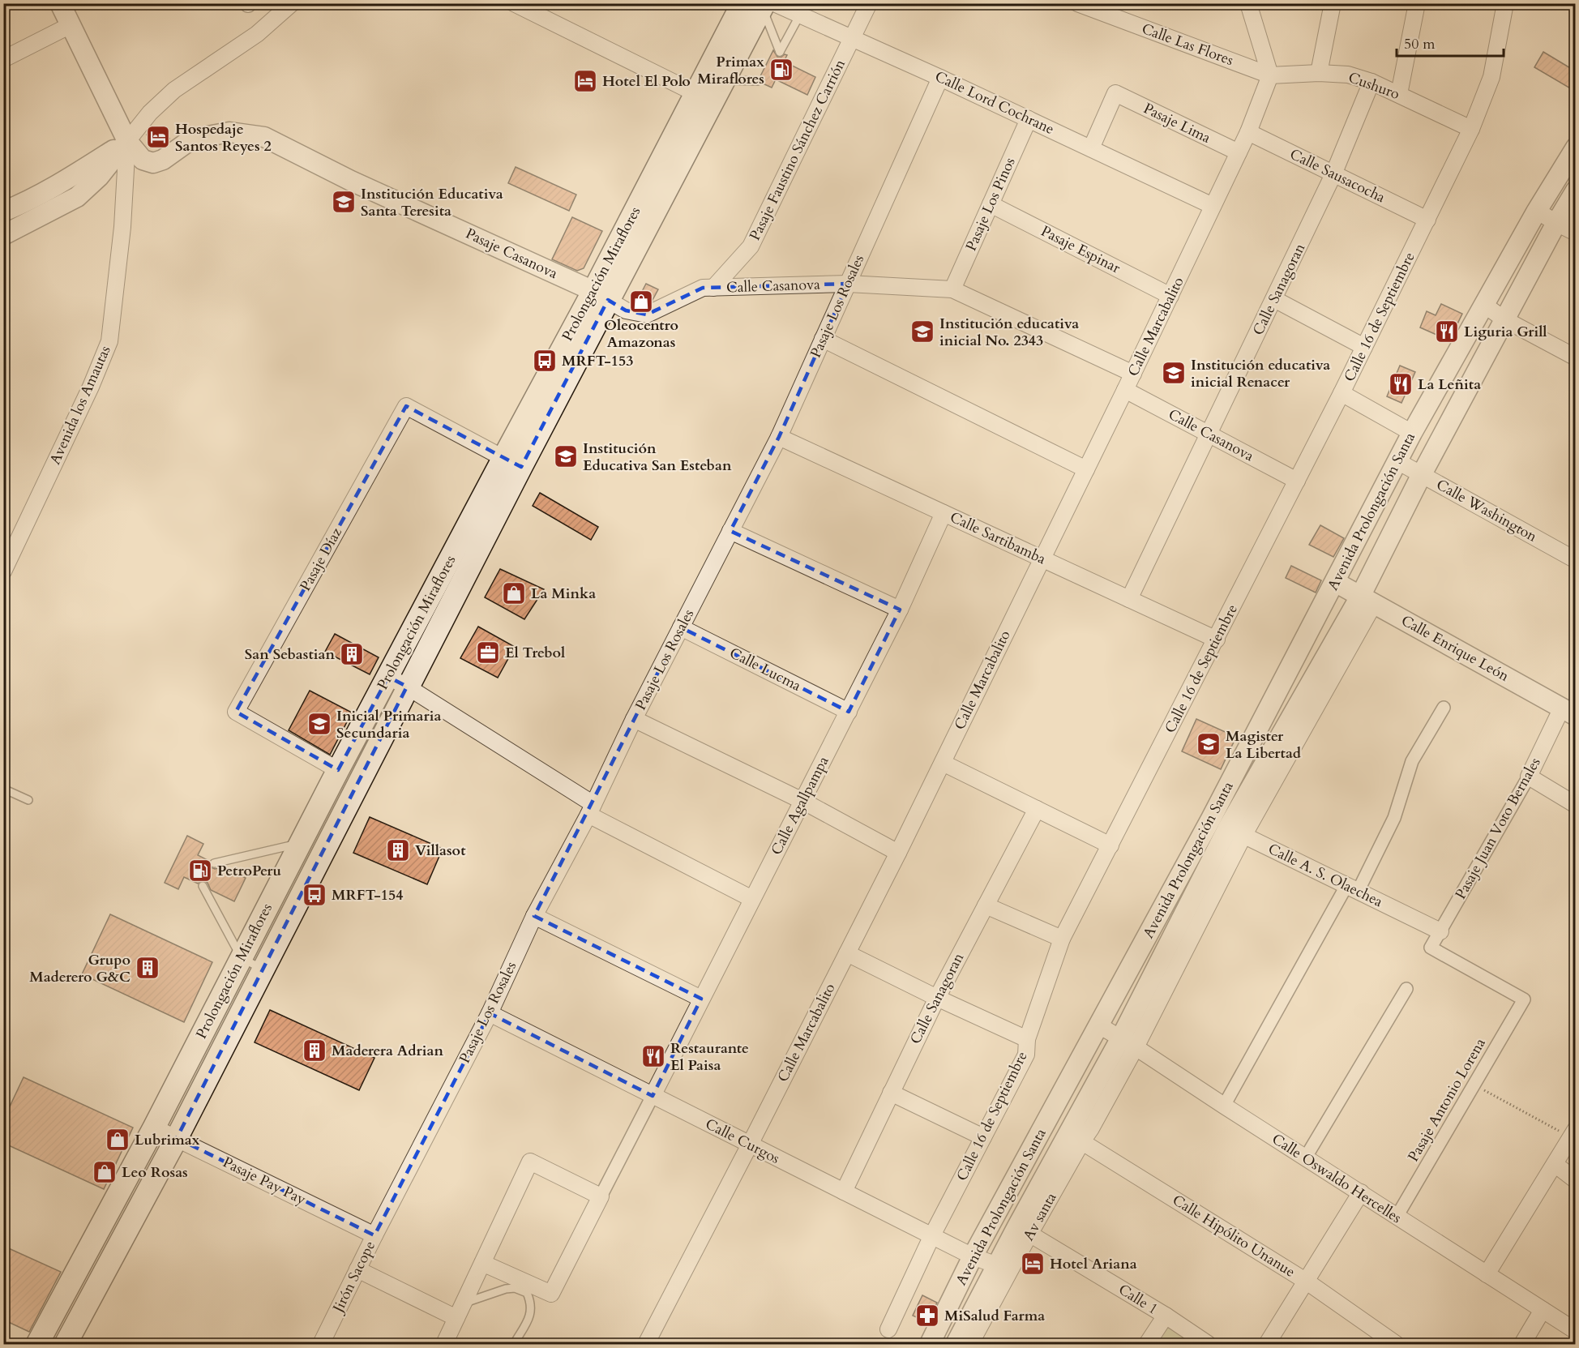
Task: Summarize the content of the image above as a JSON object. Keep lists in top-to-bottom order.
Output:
{
  "streets": {
    "main road": ["Prolongación Miraflores"],
    "street": [
      "Calle Las Flores",
      "Cushuro",
      "Calle Lord Cochrane",
      "Pasaje Lima",
      "Pasaje Faustino Sánchez Carrión",
      "Calle Sausacocha",
      "Pasaje Los Pinos",
      "Pasaje Espinar",
      "Pasaje Casanova",
      "Calle Casanova",
      "Calle Sanagoran",
      "Pasaje Los Rosales",
      "Calle 16 de Septiembre",
      "Calle Marcabalito",
      "Avenida los Amautas",
      "Calle Washington",
      "Avenida Prolongación Santa",
      "Calle Sartibamba",
      "Pasaje Díaz",
      "Calle Enrique León",
      "Calle Lucma",
      "Calle Agallpampa",
      "Pasaje Juan Voto Bernales",
      "Calle A. S. Olaechea",
      "Pasaje Antonio Lorena",
      "Calle Curgos",
      "Calle Oswaldo Hercelles",
      "Pasaje Pay Pay",
      "Av santa",
      "Calle Hipólito Unanue",
      "Jirón Sacope",
      "Calle 1"
    ]
  },
  "crossings": [
    ["Calle Las Flores", "Cushuro"],
    ["Calle Las Flores", "Calle Marcabalito"],
    ["Cushuro", "Calle Sanagoran"],
    ["Cushuro", "Calle 16 de Septiembre"],
    ["Cushuro", "Calle Marcabalito"],
    ["Calle Lord Cochrane", "Pasaje Lima"],
    ["Calle Lord Cochrane", "Pasaje Faustino Sánchez Carrión"],
    ["Calle Lord Cochrane", "Pasaje Los Pinos"],
    ["Calle Lord Cochrane", "Prolongación Miraflores"],
    ["Calle Lord Cochrane", "Pasaje Los Rosales"],
    ["Calle Lord Cochrane", "Calle Marcabalito"],
    ["Pasaje Lima", "Calle Marcabalito"],
    ["Pasaje Faustino Sánchez Carrión", "Calle Casanova"],
    ["Calle Sausacocha", "Calle Sanagoran"],
    ["Calle Sausacocha", "Calle 16 de Septiembre"],
    ["Calle Sausacocha", "Calle Marcabalito"],
    ["Pasaje Los Pinos", "Pasaje Espinar"],
    ["Pasaje Los Pinos", "Calle Casanova"],
    ["Pasaje Espinar", "Calle Marcabalito"],
    ["Pasaje Casanova", "Prolongación Miraflores"],
    ["Pasaje Casanova", "Calle Casanova"],
    ["Pasaje Casanova", "Avenida los Amautas"],
    ["Prolongación Miraflores", "Calle Casanova"],
    ["Prolongación Miraflores", "Pasaje Díaz"],
    ["Prolongación Miraflores", "Pasaje Pay Pay"],
    ["Calle Casanova", "Calle Sanagoran"],
    ["Calle Casanova", "Pasaje Los Rosales"],
    ["Calle Casanova", "Calle 16 de Septiembre"],
    ["Calle Casanova", "Calle Marcabalito"],
    ["Calle Sanagoran", "Calle Sartibamba"],
    ["Calle Sanagoran", "Calle Curgos"],
    ["Pasaje Los Rosales", "Calle Sartibamba"],
    ["Pasaje Los Rosales", "Calle Lucma"],
    ["Pasaje Los Rosales", "Calle Curgos"],
    ["Pasaje Los Rosales", "Pasaje Pay Pay"],
    ["Pasaje Los Rosales", "Jirón Sacope"],
    ["Calle 16 de Septiembre", "Calle Sartibamba"],
    ["Calle 16 de Septiembre", "Calle Curgos"],
    ["Calle Marcabalito", "Calle Sartibamba"],
    ["Calle Marcabalito", "Calle Curgos"],
    ["Calle Washington", "Avenida Prolongación Santa"],
    ["Avenida Prolongación Santa", "Calle Enrique León"],
    ["Avenida Prolongación Santa", "Calle A. S. Olaechea"],
    ["Avenida Prolongación Santa", "Calle Curgos"],
    ["Avenida Prolongación Santa", "Calle Oswaldo Hercelles"],
    ["Avenida Prolongación Santa", "Av santa"],
    ["Avenida Prolongación Santa", "Calle Hipólito Unanue"],
    ["Avenida Prolongación Santa", "Calle 1"],
    ["Calle Sartibamba", "Calle Agallpampa"],
    ["Calle Enrique León", "Pasaje Juan Voto Bernales"],
    ["Calle Lucma", "Calle Agallpampa"],
    ["Calle Agallpampa", "Calle Curgos"],
    ["Pasaje Juan Voto Bernales", "Calle A. S. Olaechea"],
    ["Pasaje Juan Voto Bernales", "Pasaje Antonio Lorena"],
    ["Pasaje Antonio Lorena", "Calle Oswaldo Hercelles"],
    ["Pasaje Pay Pay", "Jirón Sacope"],
    ["Av santa", "Calle 1"]
  ],
  "places": {
    "fuel station": ["Primax Miraflores", "PetroPeru"],
    "hotel": ["Hotel El Polo", "Hospedaje Santos Reyes 2", "Hotel Ariana"],
    "school or university": [
      "Institución Educativa Santa Teresita",
      "Institución educativa inicial No. 2343",
      "Institución educativa inicial Renacer",
      "Institución Educativa San Esteban",
      "Inicial Primaria Secundaria",
      "Magister La Libertad"
    ],
    "shop": [
      "Oleocentro Amazonas",
      "La Minka",
      "Lubrimax",
      "Leo Rosas"
    ],
    "restaurant": ["Liguria Grill", "La Leñita", "Restaurante El Paisa"],
    "bus stop": ["MRFT-153", "MRFT-154"],
    "office": ["El Trebol"],
    "building": [
      "San Sebastian",
      "Villasot",
      "Grupo Maderero G&C",
      "Maderera Adrian"
    ],
    "pharmacy": ["MiSalud Farma"]
  },
  "scale_bar": "50 m"
}
